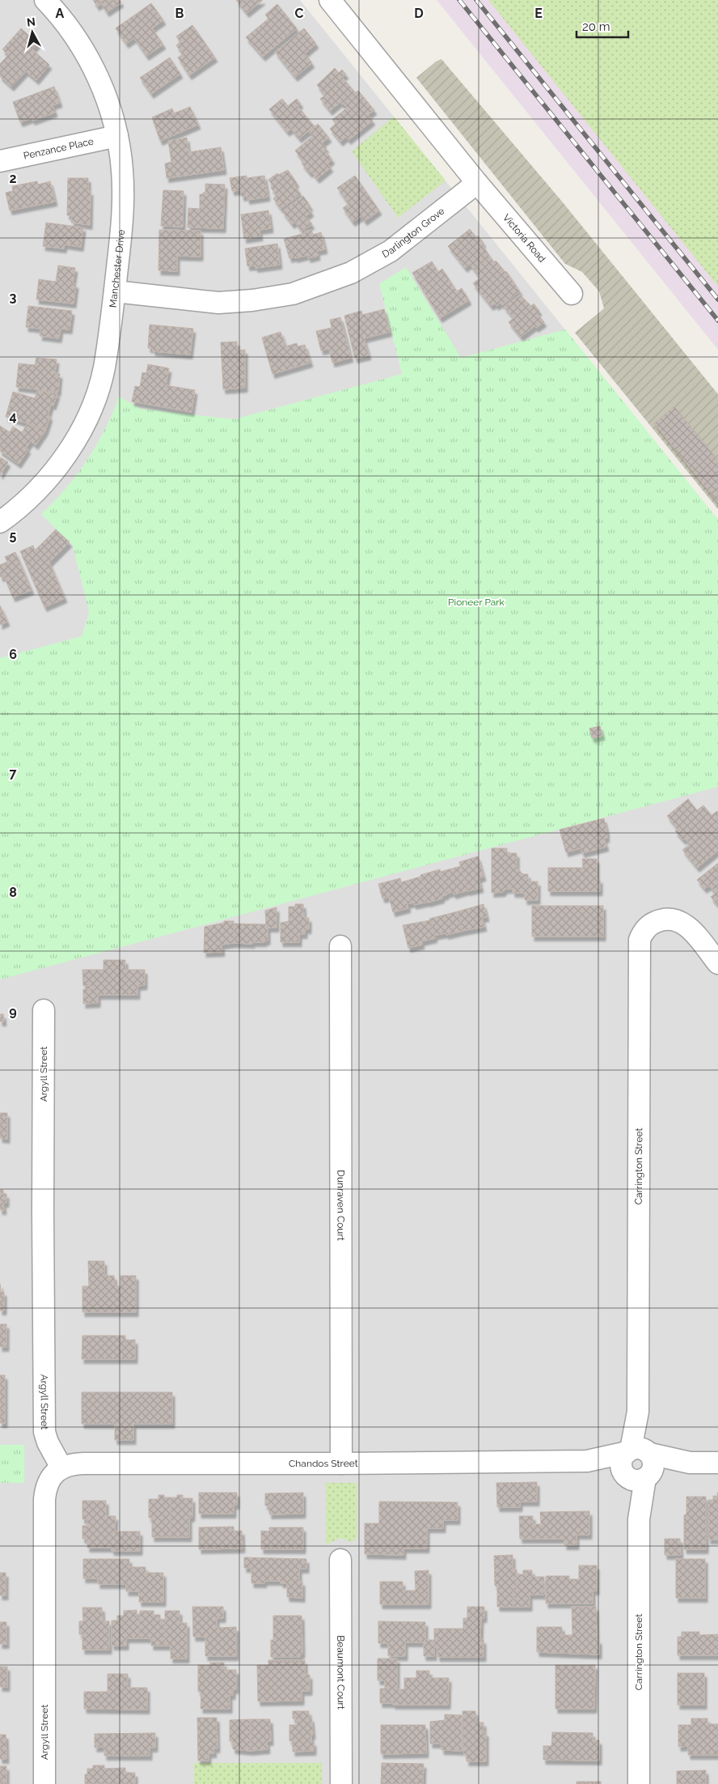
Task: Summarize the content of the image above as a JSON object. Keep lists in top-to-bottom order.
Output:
{
  "streets": {
    "street": [
      "Penzance Place",
      "Darlington Grove",
      "Victoria Road",
      "Manchester Drive",
      "Argyll Street",
      "Carrington Street",
      "Dunraven Court",
      "Chandos Street",
      "Beaumont Court"
    ]
  },
  "crossings": [
    ["Penzance Place", "Manchester Drive"],
    ["Darlington Grove", "Victoria Road"],
    ["Darlington Grove", "Manchester Drive"],
    ["Argyll Street", "Chandos Street"],
    ["Dunraven Court", "Chandos Street"]
  ],
  "parks": ["Pioneer Park"],
  "scale_bar": "20 m",
  "north": "top",
  "grid": {
    "columns": [
      "A",
      "B",
      "C",
      "D",
      "E"
    ],
    "rows": [
      "2",
      "3",
      "4",
      "5",
      "6",
      "7",
      "8",
      "9"
    ]
  }
}
